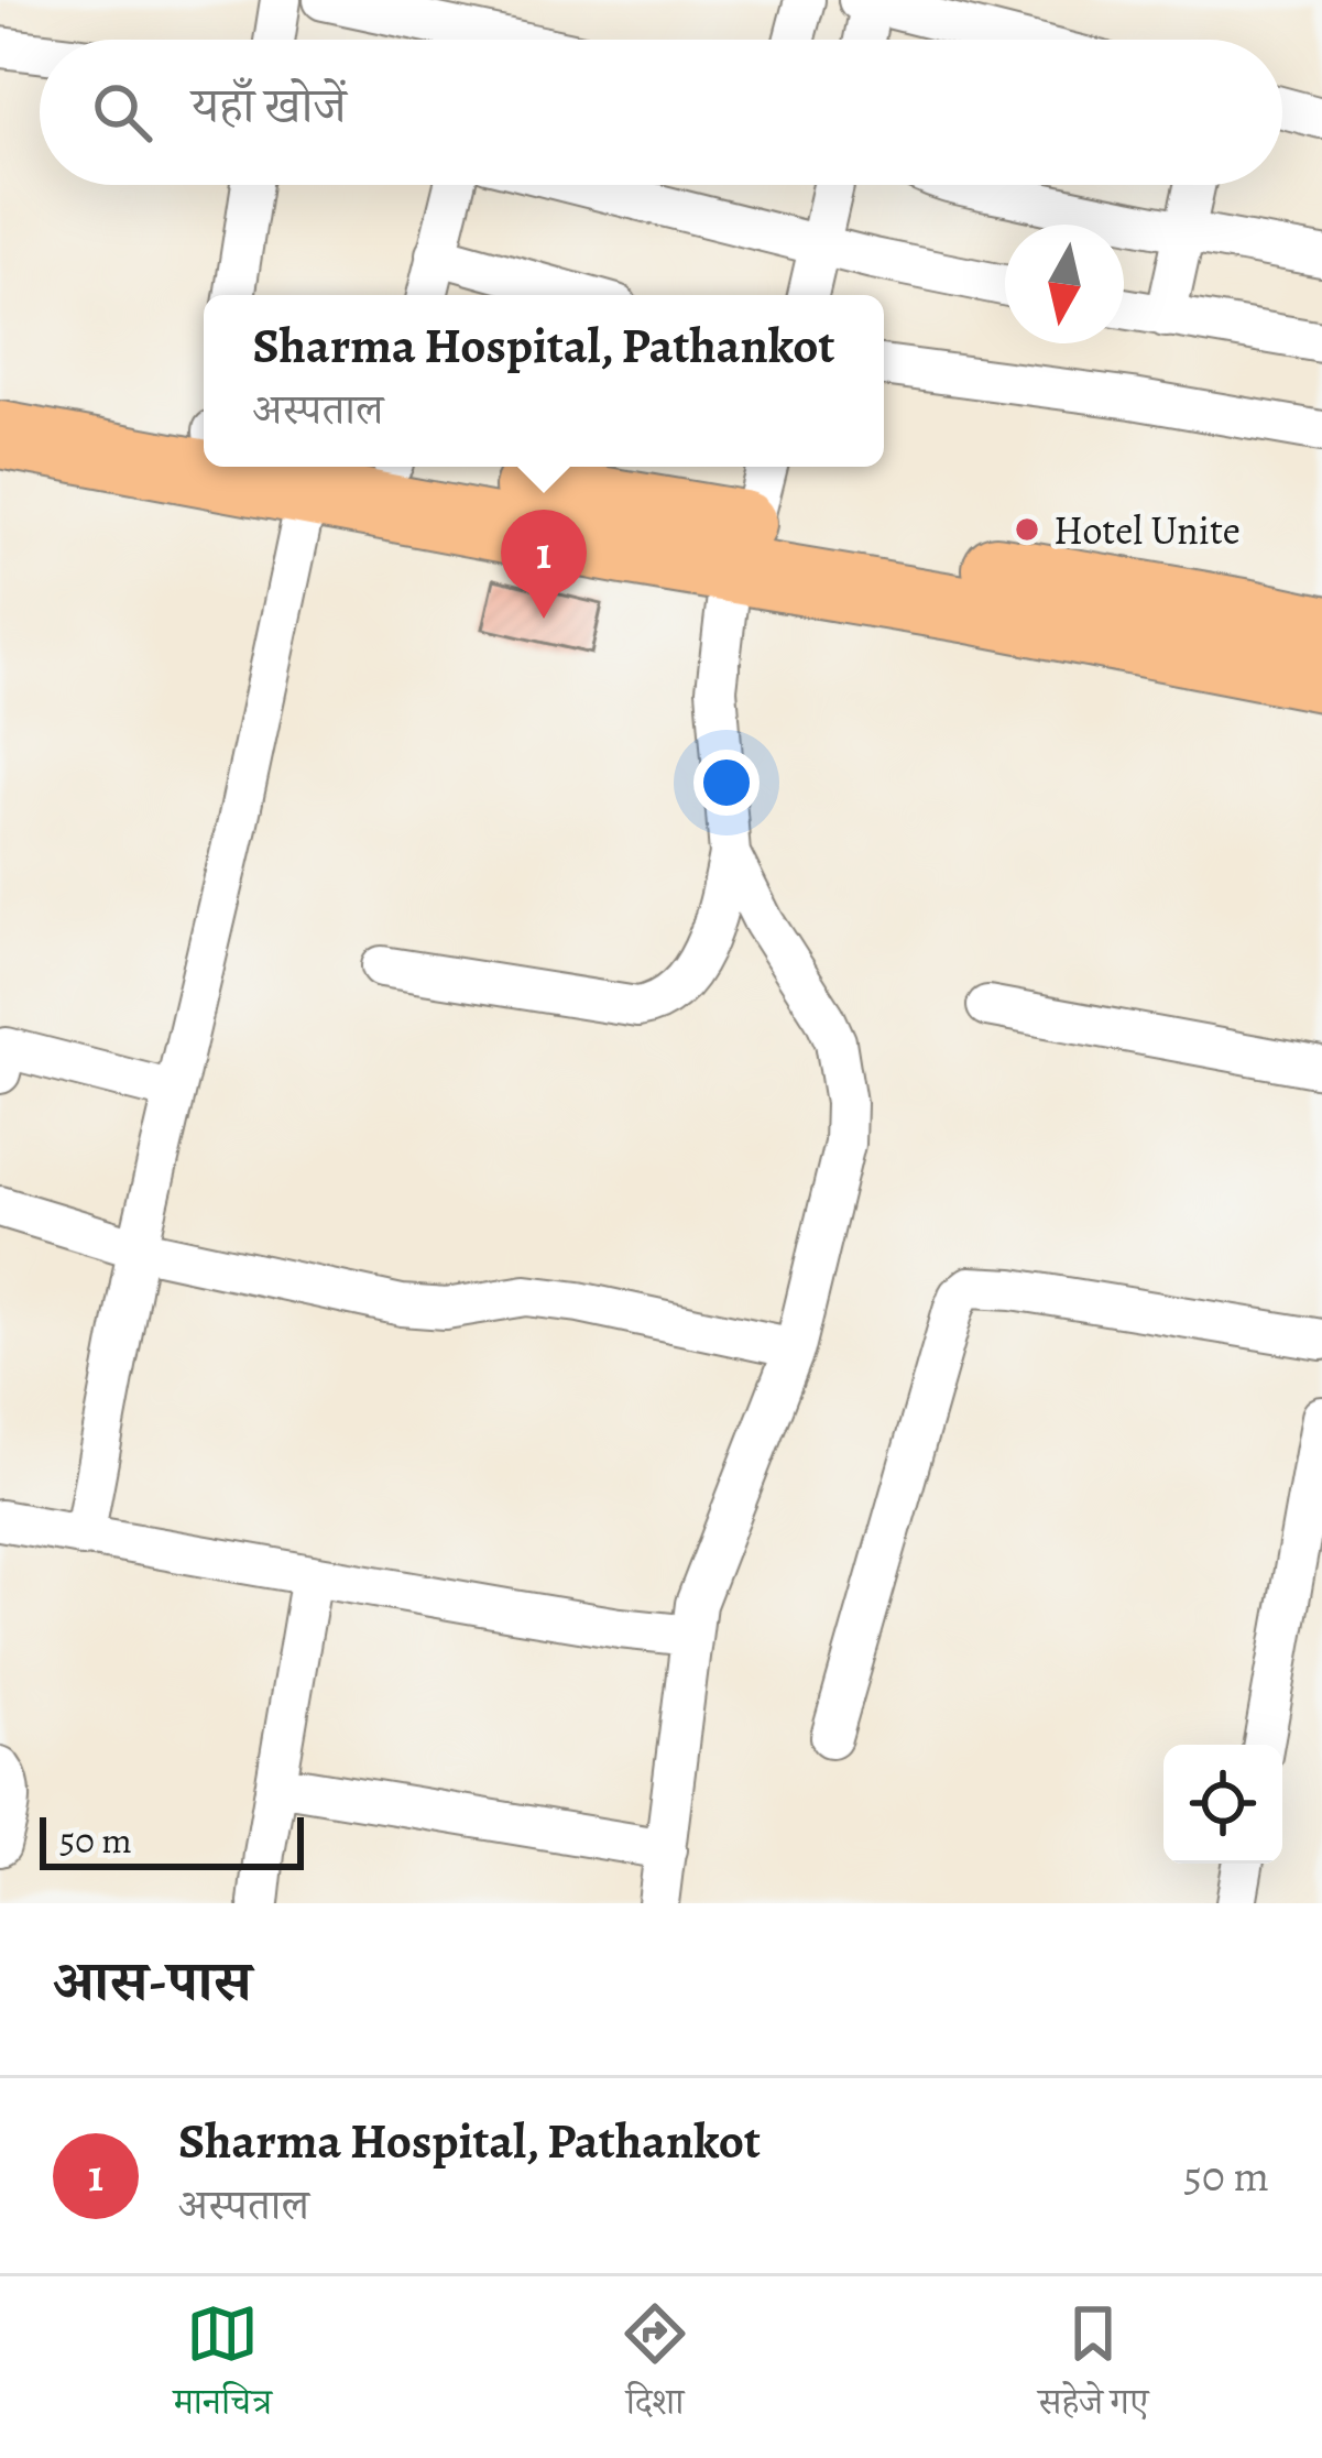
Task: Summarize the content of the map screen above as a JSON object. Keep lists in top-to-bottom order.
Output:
{
  "places": ["Hotel Unite"],
  "scale_bar": "50 m",
  "north": "bottom",
  "page": {
    "search": "यहाँ खोजें",
    "popup": ["Sharma Hospital, Pathankot", "अस्पताल"],
    "pins": "1",
    "scale": "50 m",
    "heading": "आस-पास",
    "list": [
      {
        "mark": "1",
        "name": "Sharma Hospital, Pathankot",
        "note": "अस्पताल",
        "value": "50 m"
      }
    ],
    "nav": ["मानचित्र", "दिशा", "सहेजे गए"]
  }
}
